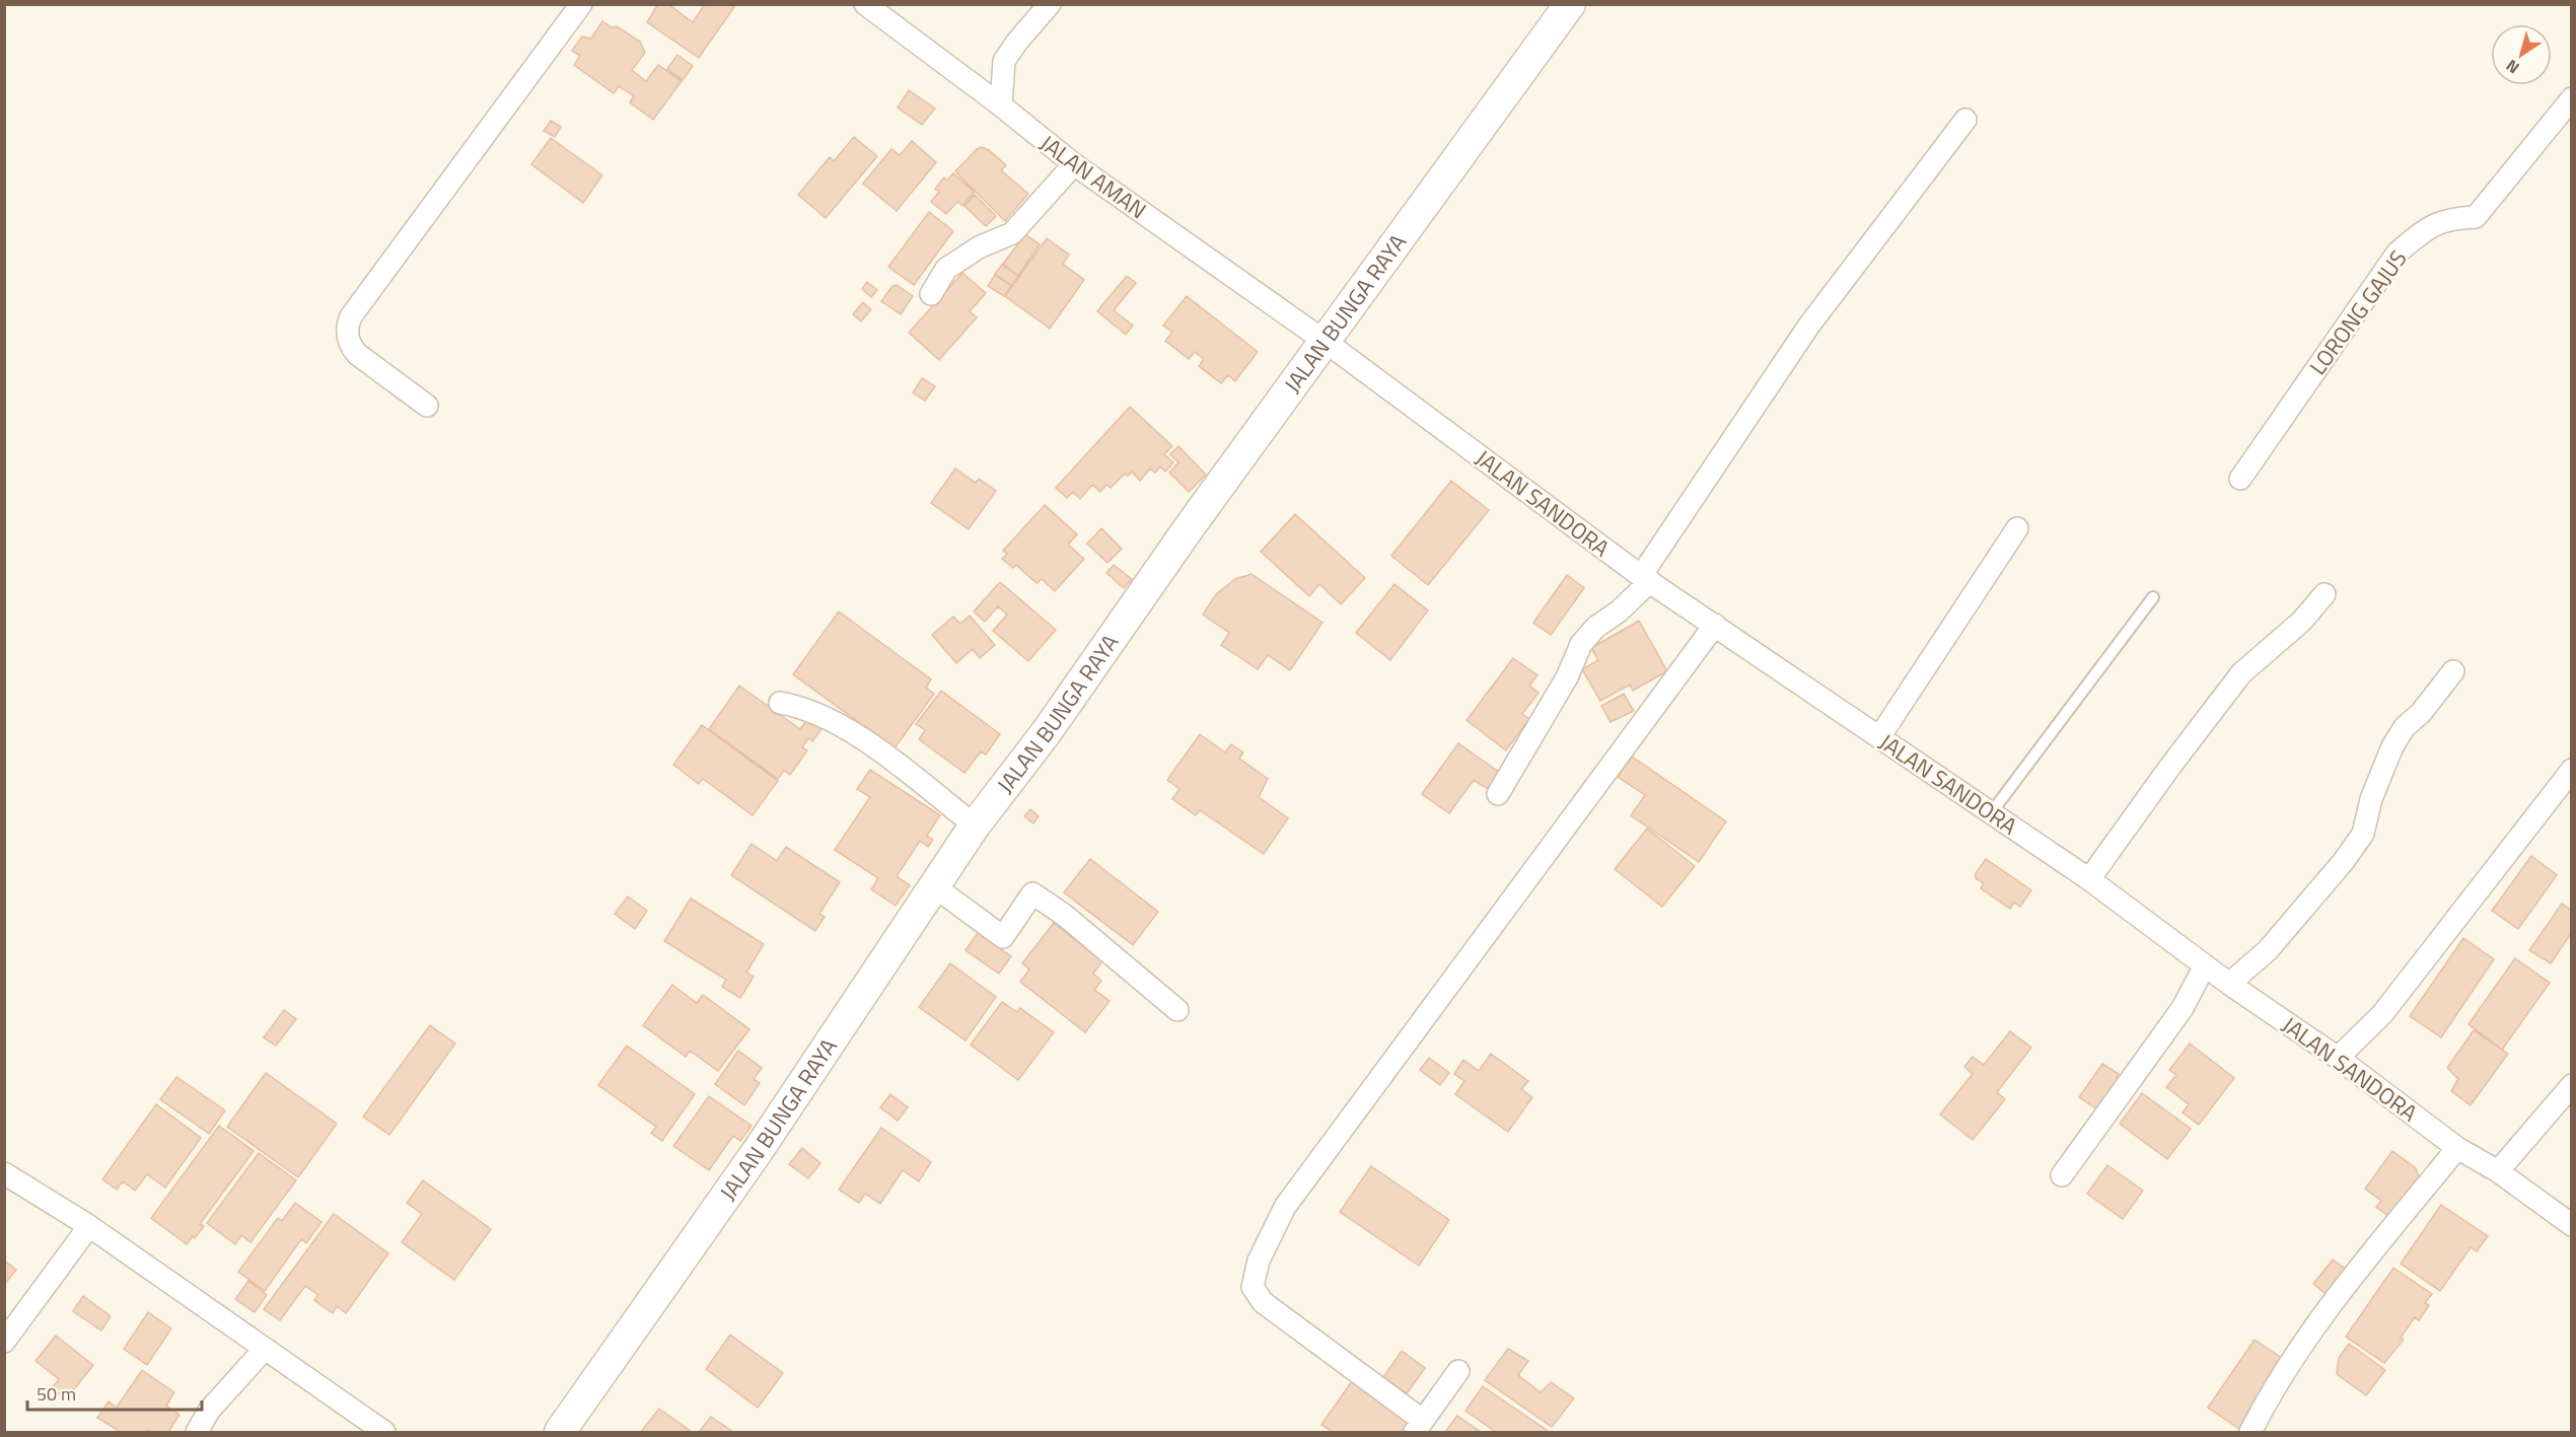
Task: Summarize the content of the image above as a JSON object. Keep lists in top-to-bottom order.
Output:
{
  "streets": {
    "street": [
      "JALAN AMAN",
      "LORONG GAJUS",
      "JALAN BUNGA RAYA",
      "JALAN SANDORA"
    ]
  },
  "crossings": [
    ["JALAN AMAN", "JALAN BUNGA RAYA"],
    ["JALAN AMAN", "JALAN SANDORA"],
    ["JALAN BUNGA RAYA", "JALAN SANDORA"]
  ],
  "scale_bar": "50 m",
  "north": "bottom left"
}
